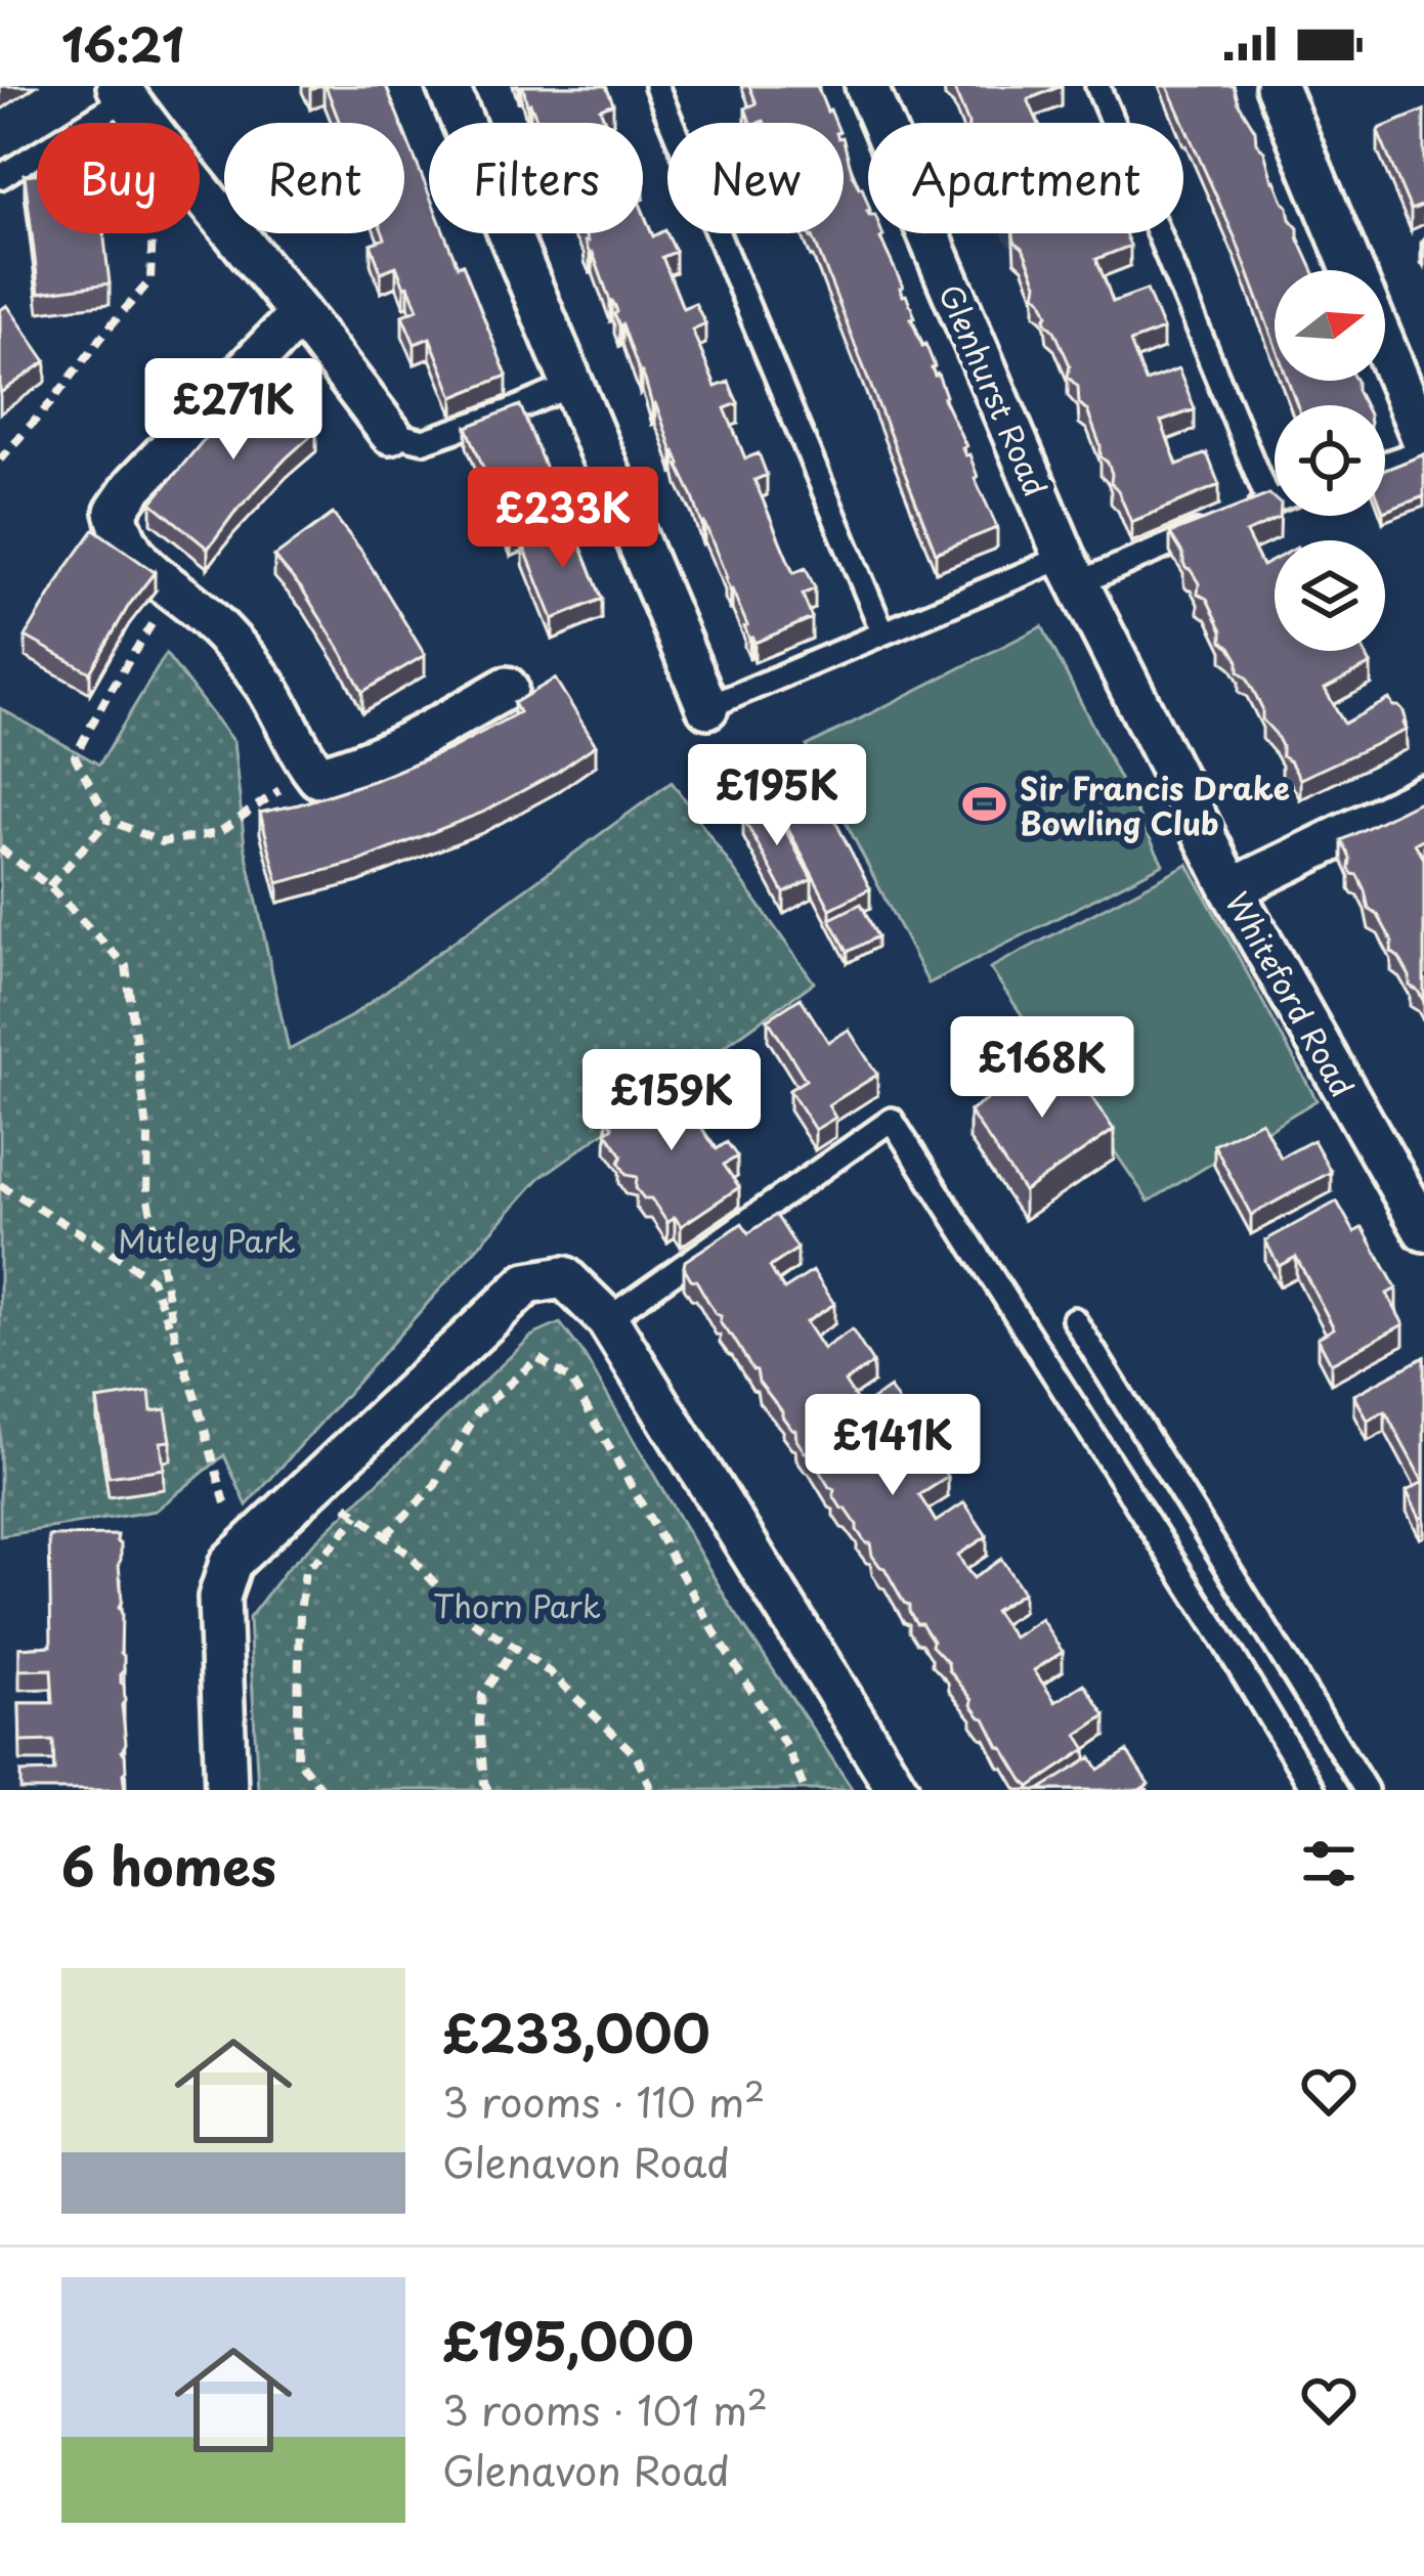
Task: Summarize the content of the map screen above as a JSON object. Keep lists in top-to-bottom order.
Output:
{
  "streets": {
    "street": ["Glenhurst Road", "Whiteford Road"]
  },
  "crossings": [
    ["Glenhurst Road", "Whiteford Road"]
  ],
  "parks": ["Mutley Park", "Thorn Park"],
  "places": {
    "sports": ["Sir Francis Drake Bowling Club"]
  },
  "north": "right",
  "page": {
    "status": "16:21",
    "chip": [
      "Buy",
      "Rent",
      "Filters",
      "New",
      "Apartment"
    ],
    "price": [
      "£271K",
      "£233K",
      "£195K",
      "£168K",
      "£159K",
      "£141K"
    ],
    "heading": "6 homes",
    "list": [
      {
        "name": "£233,000",
        "note": "3 rooms · 110 m² · Glenavon Road"
      },
      {
        "name": "£195,000",
        "note": "3 rooms · 101 m² · Glenavon Road"
      }
    ]
  }
}
